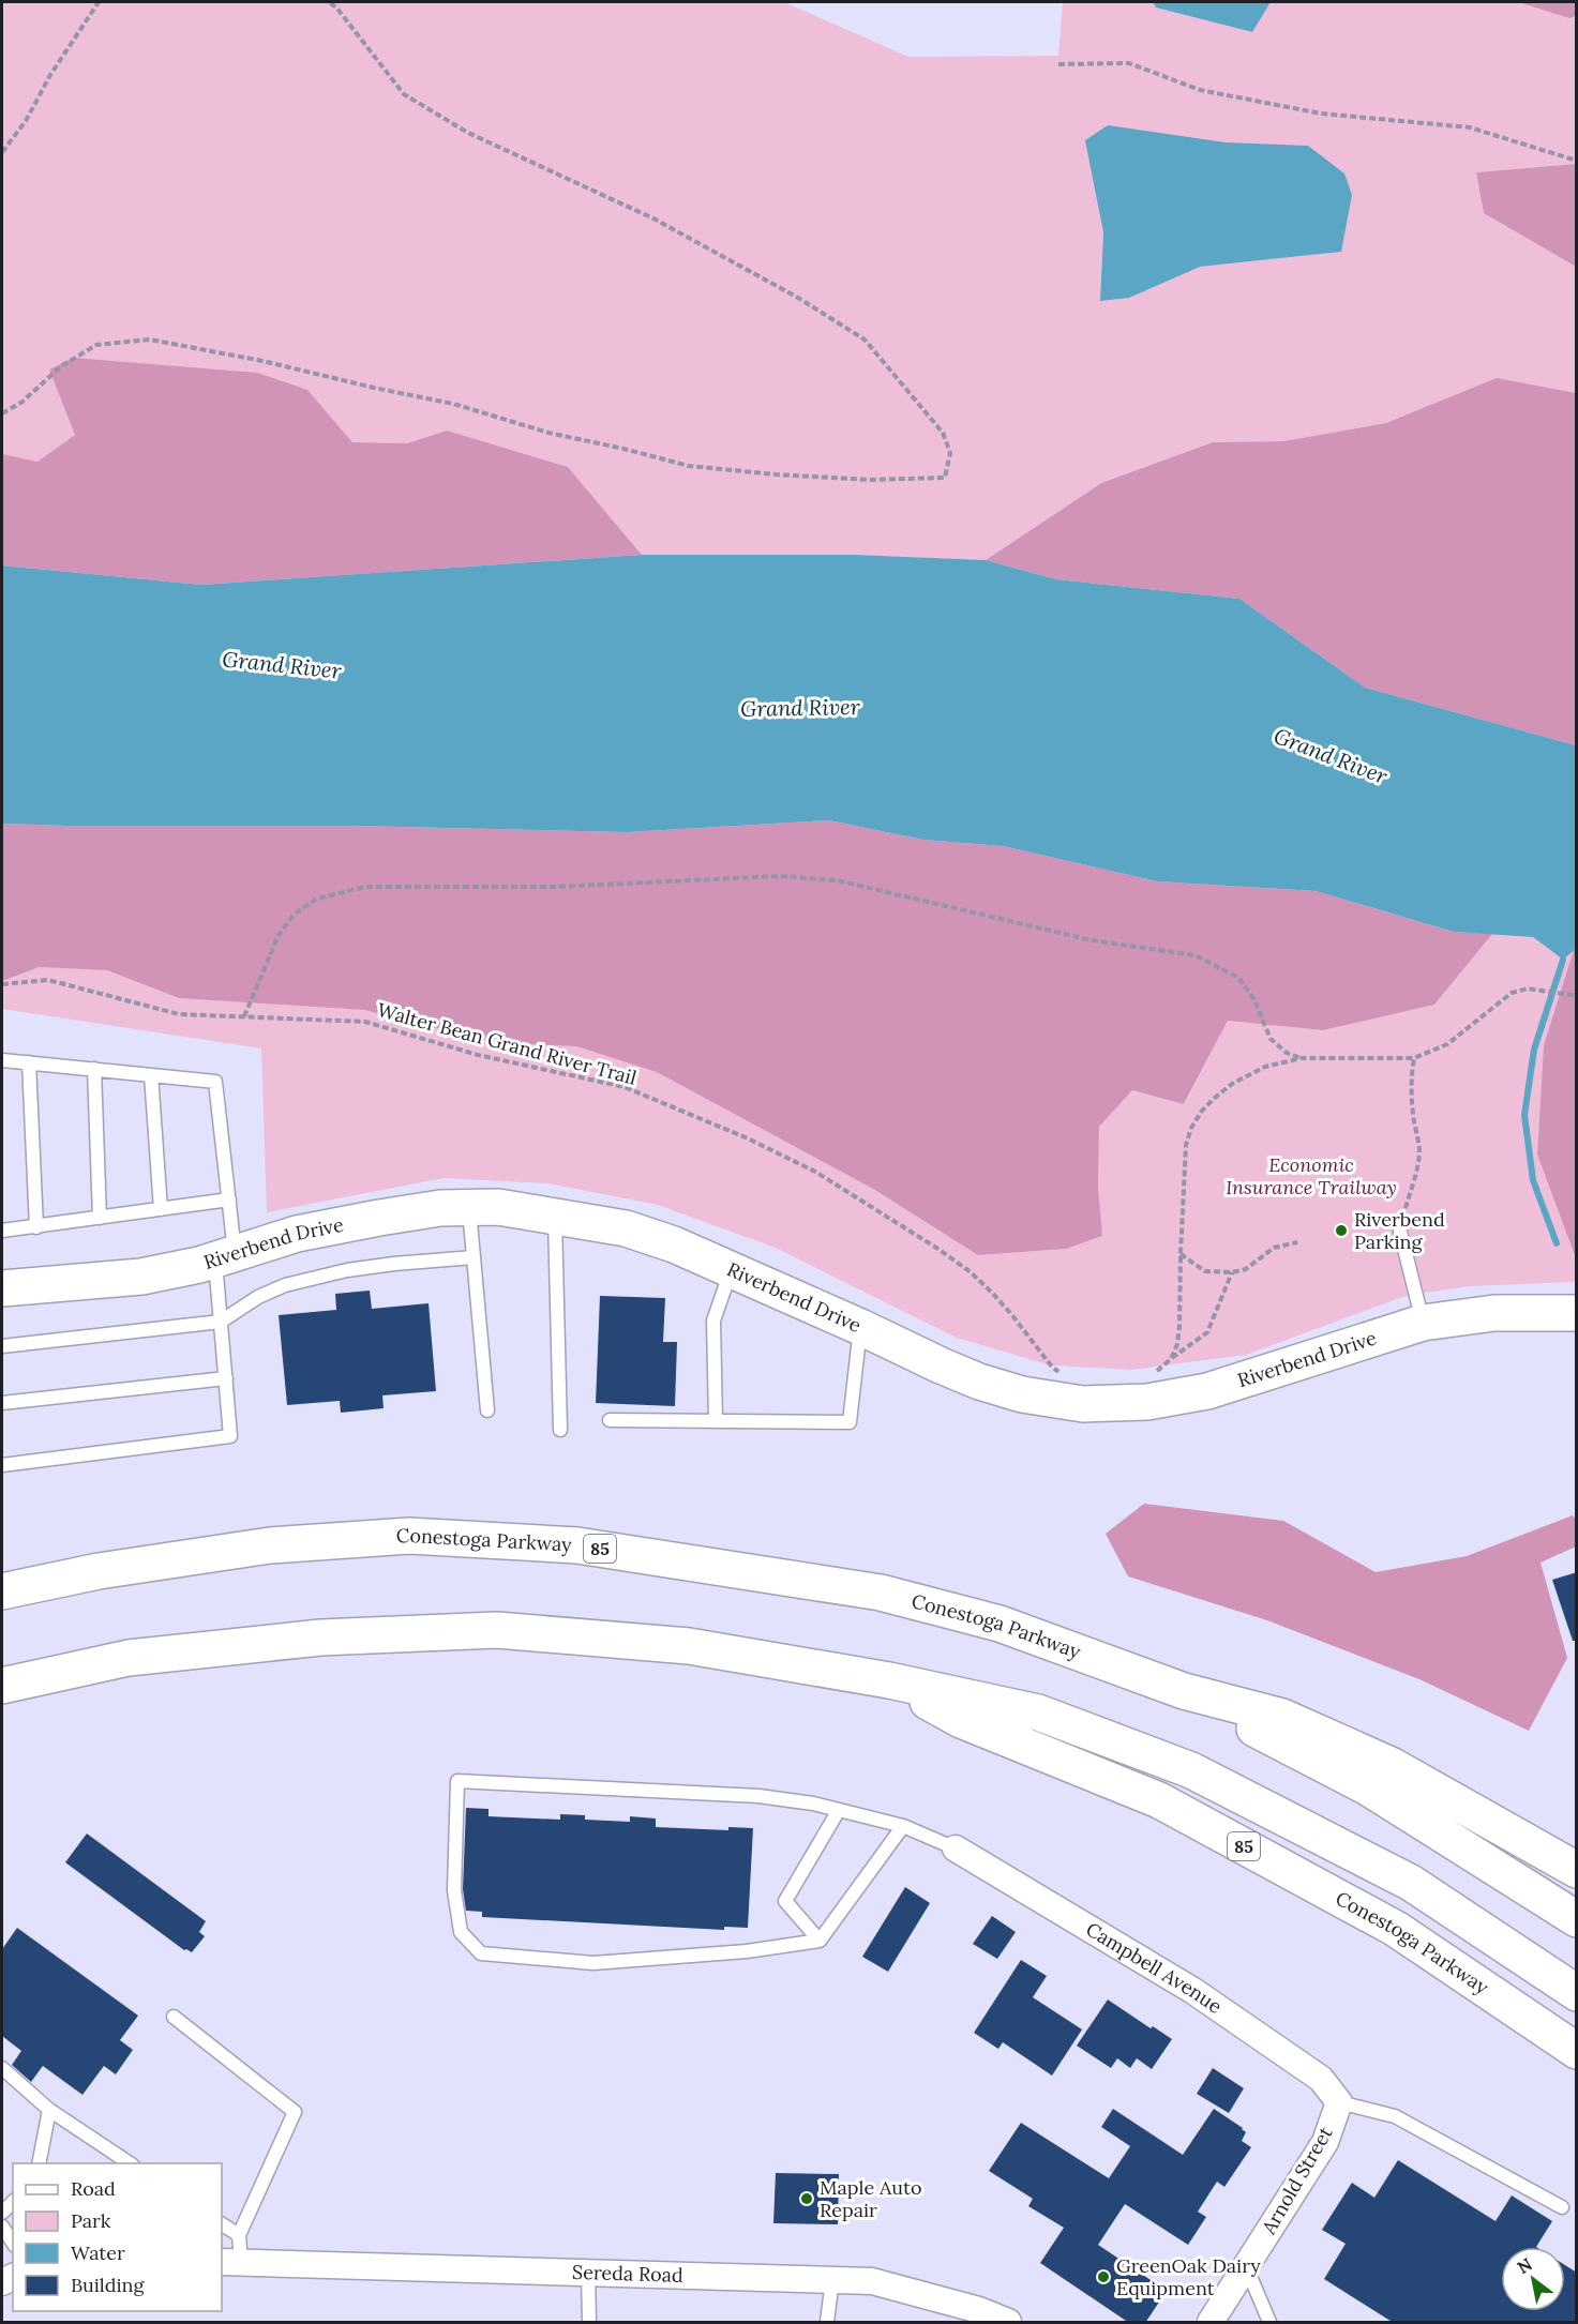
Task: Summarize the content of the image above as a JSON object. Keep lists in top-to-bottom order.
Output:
{
  "streets": {
    "main road": ["Riverbend Drive", "Conestoga Parkway", "85"],
    "street": ["Campbell Avenue", "Arnold Street", "Sereda Road"],
    "path": ["Walter Bean Grand River Trail"]
  },
  "crossings": [
    ["Campbell Avenue", "Arnold Street"]
  ],
  "water": ["Grand River"],
  "parks": ["Economic Insurance Trailway"],
  "places": ["Riverbend Parking", "Maple Auto Repair", "GreenOak Dairy Equipment"],
  "legend": [
    "Road",
    "Park",
    "Water",
    "Building"
  ],
  "north": "top left"
}
